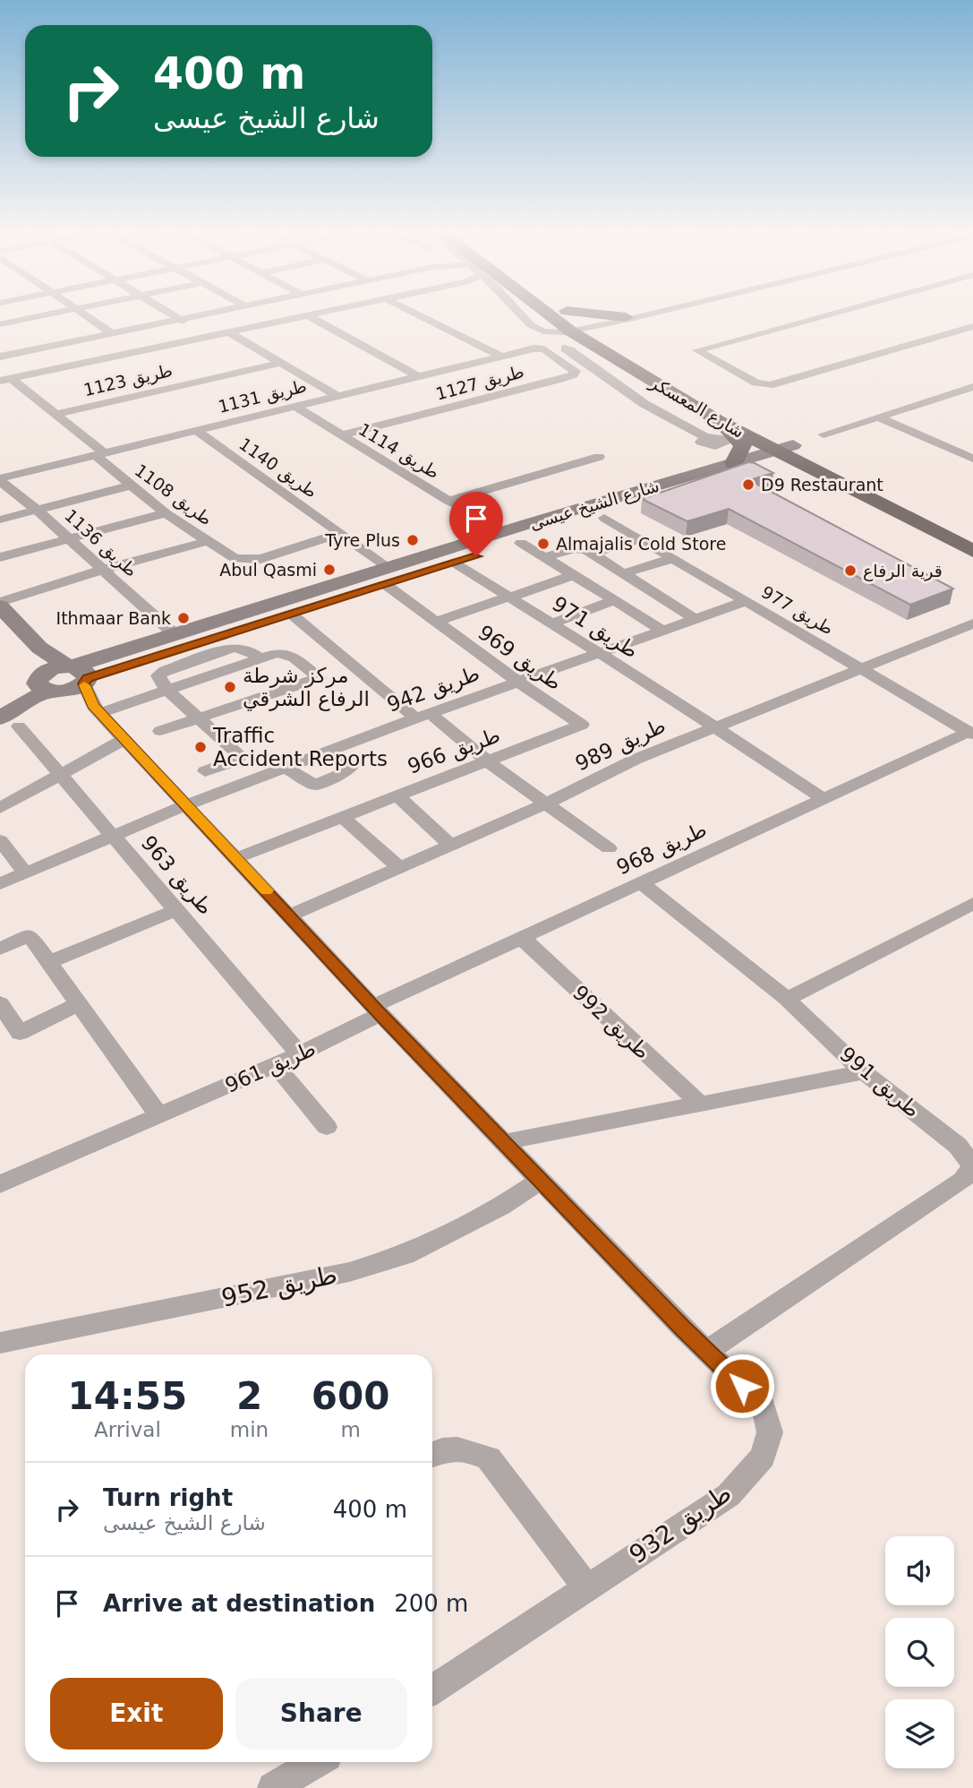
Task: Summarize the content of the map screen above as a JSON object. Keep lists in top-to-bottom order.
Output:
{
  "streets": {
    "main road": ["شارع المعسكر"],
    "street": [
      "طريق 1123",
      "طريق 1127",
      "طريق 1131",
      "طريق 1114",
      "طريق 1140",
      "طريق 1108",
      "شارع الشيخ عيسى",
      "طريق 1136",
      "طريق 977",
      "طريق 971",
      "طريق 969",
      "طريق 942",
      "طريق 989",
      "طريق 966",
      "طريق 968",
      "طريق 963",
      "طريق 992",
      "طريق 961",
      "طريق 991",
      "طريق 952",
      "طريق 932"
    ]
  },
  "crossings": [
    ["طريق 1123", "طريق 1131"],
    ["طريق 1123", "طريق 1108"],
    ["طريق 1127", "طريق 1131"],
    ["طريق 1127", "طريق 1114"],
    ["طريق 1131", "طريق 1114"],
    ["طريق 1131", "طريق 1140"],
    ["طريق 1131", "طريق 1108"],
    ["طريق 1131", "طريق 1136"],
    ["شارع المعسكر", "شارع الشيخ عيسى"],
    ["طريق 1140", "طريق 1108"],
    ["طريق 1140", "شارع الشيخ عيسى"],
    ["طريق 1140", "طريق 969"],
    ["شارع الشيخ عيسى", "طريق 1136"],
    ["شارع الشيخ عيسى", "طريق 977"],
    ["شارع الشيخ عيسى", "طريق 971"],
    ["شارع الشيخ عيسى", "طريق 969"],
    ["طريق 977", "طريق 942"],
    ["طريق 977", "طريق 989"],
    ["طريق 977", "طريق 968"],
    ["طريق 971", "طريق 969"],
    ["طريق 971", "طريق 942"],
    ["طريق 971", "طريق 989"],
    ["طريق 971", "طريق 968"],
    ["طريق 969", "طريق 942"],
    ["طريق 969", "طريق 966"],
    ["طريق 942", "طريق 963"],
    ["طريق 942", "طريق 932"],
    ["طريق 989", "طريق 932"],
    ["طريق 966", "طريق 932"],
    ["طريق 968", "طريق 992"],
    ["طريق 968", "طريق 961"],
    ["طريق 968", "طريق 991"],
    ["طريق 968", "طريق 932"],
    ["طريق 963", "طريق 961"],
    ["طريق 961", "طريق 932"],
    ["طريق 952", "طريق 932"]
  ],
  "places": [
    "D9 Restaurant",
    "Tyre Plus",
    "Almajalis Cold Store",
    "Abul Qasmi",
    "قرية الرفاع",
    "Ithmaar Bank",
    "مركز شرطة الرفاع الشرقي",
    "Traffic Accident Reports"
  ],
  "page": {
    "turn": ["400 m", "شارع الشيخ عيسى"],
    "eta": [
      "14:55",
      "Arrival",
      "2",
      "min",
      "600",
      "m"
    ],
    "list": [
      {
        "name": "Turn right",
        "note": "شارع الشيخ عيسى",
        "value": "400 m"
      },
      {
        "name": "Arrive at destination",
        "value": "200 m"
      }
    ],
    "buttons": ["Exit", "Share"]
  }
}
